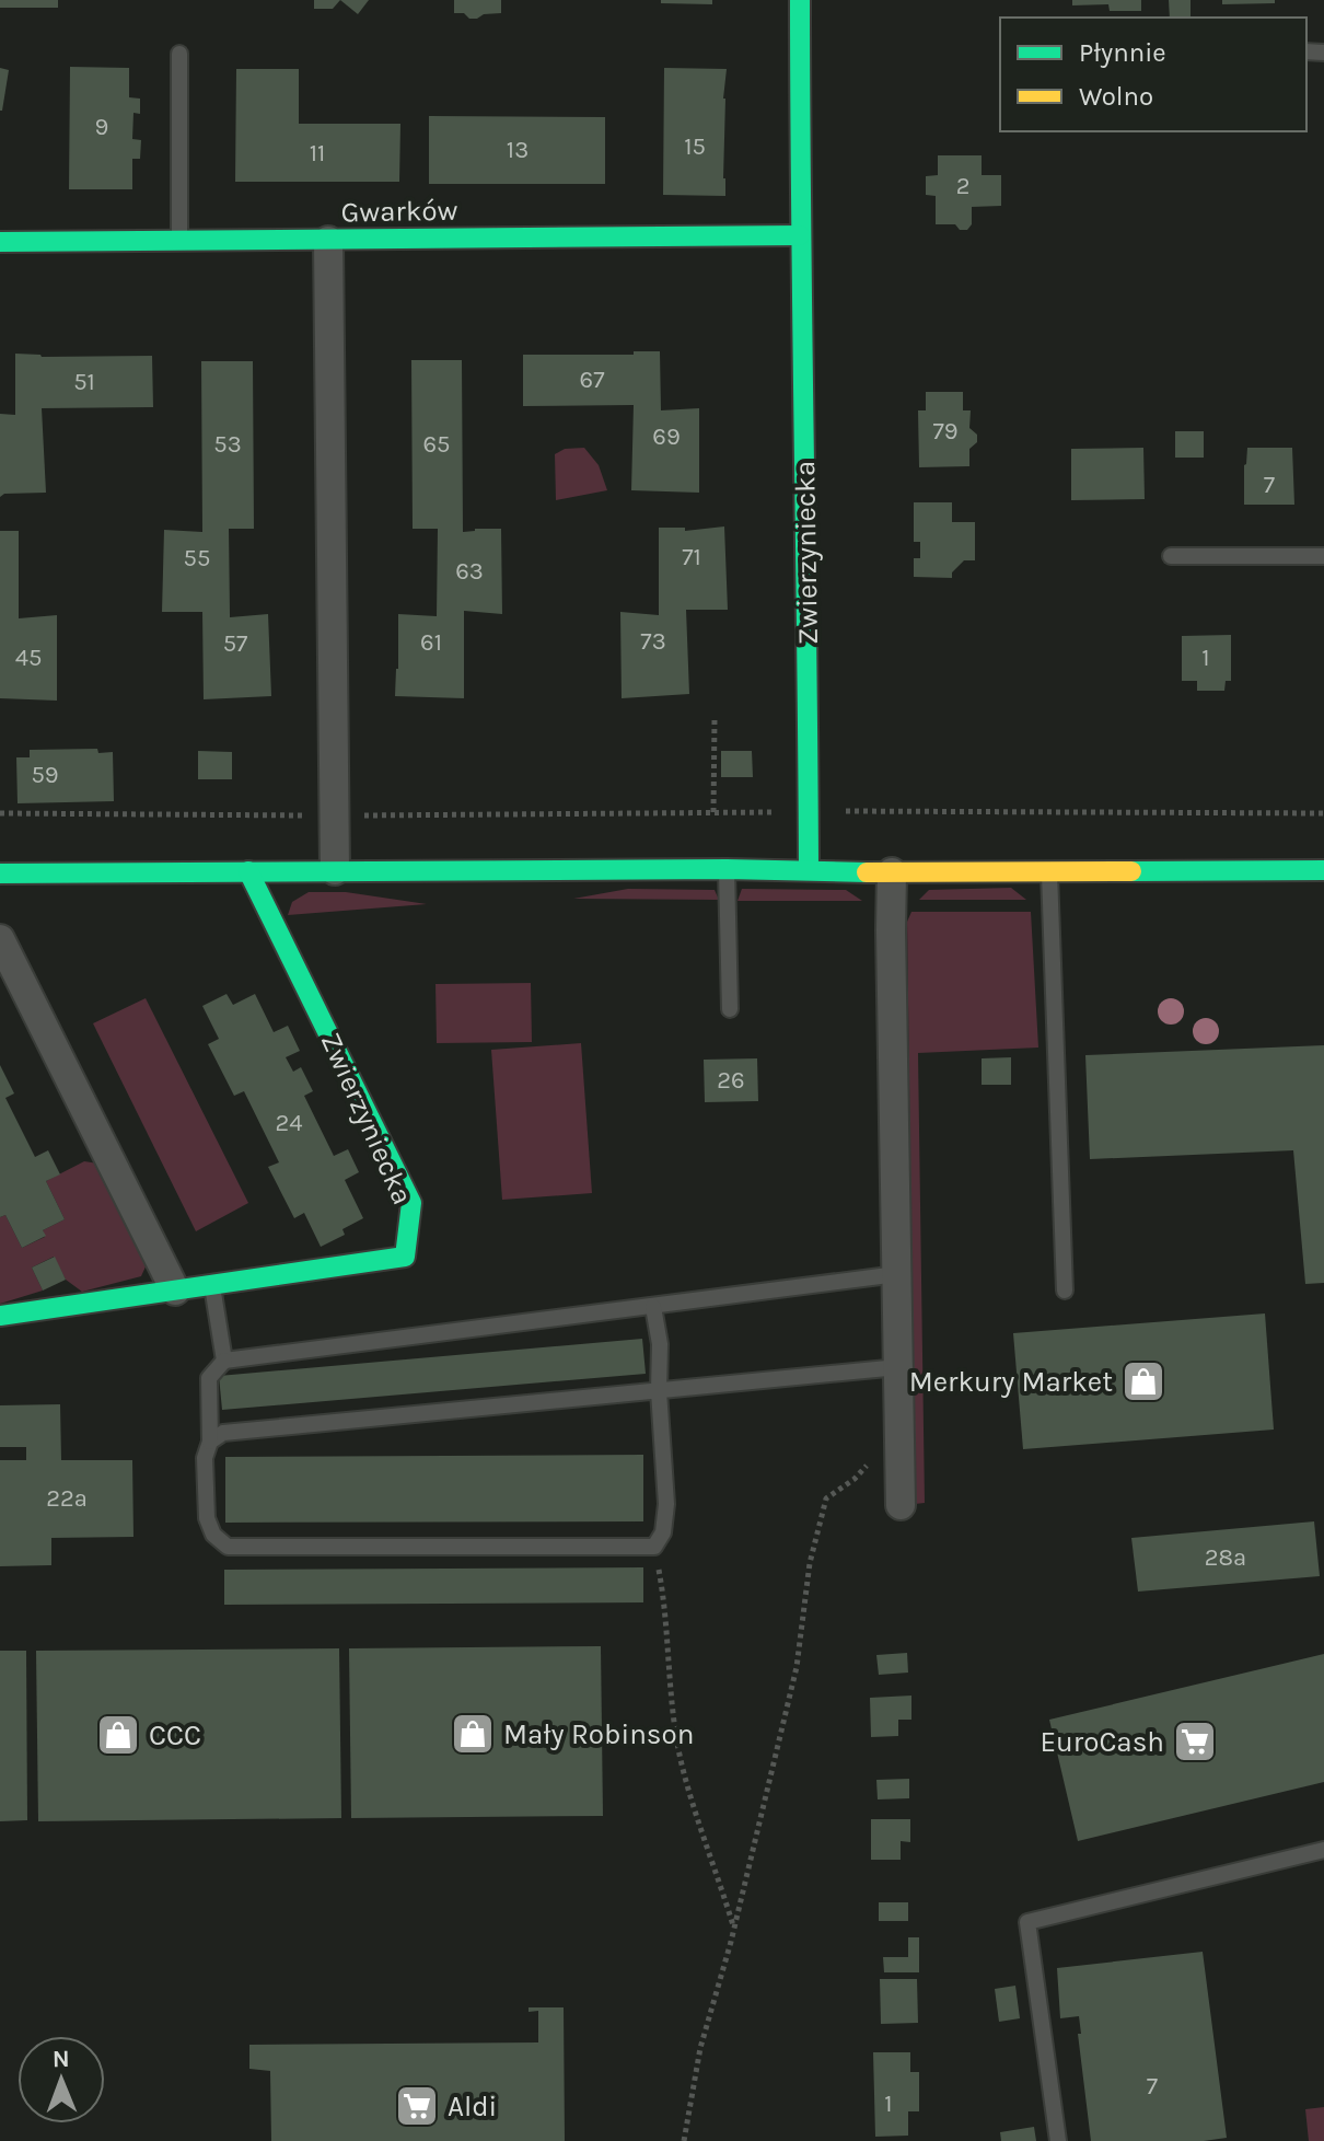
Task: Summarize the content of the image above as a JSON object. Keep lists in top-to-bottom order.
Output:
{
  "streets": {
    "street": ["Gwarków", "Zwierzyniecka"]
  },
  "crossings": [
    ["Gwarków", "Zwierzyniecka"]
  ],
  "places": {
    "shop": ["Merkury Market", "Mały Robinson", "CCC"],
    "supermarket": ["EuroCash", "Aldi"]
  },
  "house_numbers": [
    "9",
    "15",
    "13",
    "11",
    "2",
    "67",
    "51",
    "79",
    "69",
    "53",
    "65",
    "7",
    "71",
    "55",
    "63",
    "73",
    "61",
    "57",
    "45",
    "1",
    "59",
    "26",
    "24",
    "22a",
    "28a",
    "7",
    "1"
  ],
  "legend": ["Płynnie", "Wolno"],
  "north": "top"
}
